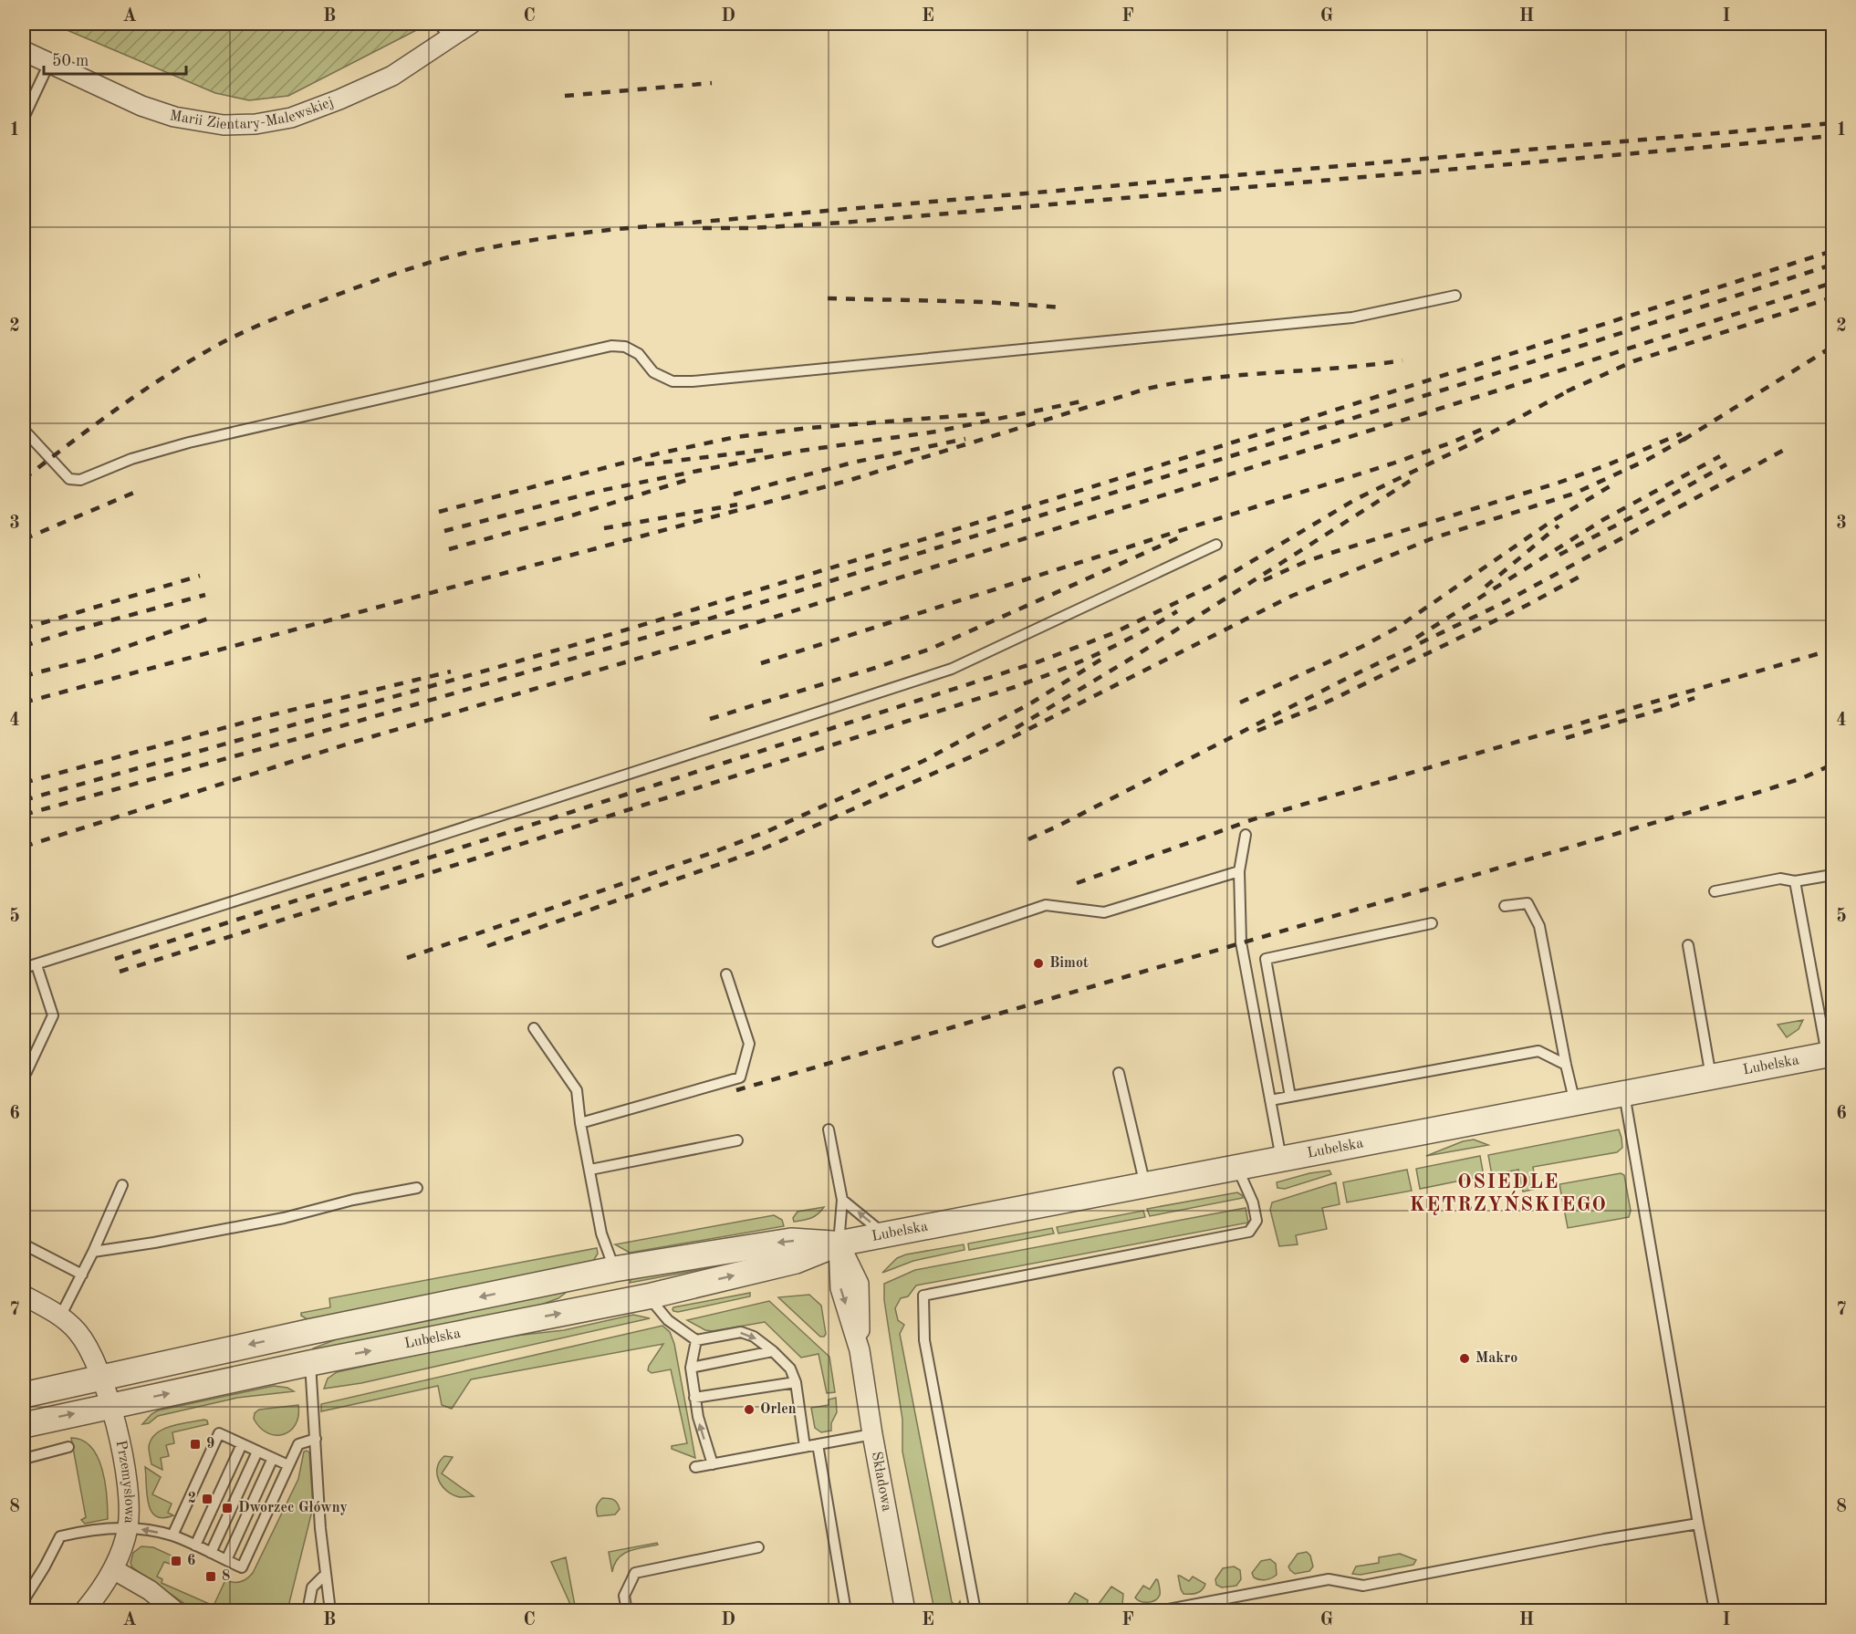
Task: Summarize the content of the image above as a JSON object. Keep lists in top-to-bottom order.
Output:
{
  "streets": {
    "street": [
      "Marii Zientary-Malewskiej",
      "Lubelska",
      "Składowa",
      "Przemysłowa"
    ]
  },
  "crossings": [
    ["Lubelska", "Składowa"],
    ["Lubelska", "Przemysłowa"]
  ],
  "districts": ["OSIEDLE KĘTRZYŃSKIEGO"],
  "places": {
    "other": ["Bimot", "Makro", "Orlen"],
    "transit": [
      "9",
      "2",
      "Dworzec Główny",
      "6",
      "8"
    ]
  },
  "scale_bar": "50 m",
  "grid": {
    "columns": [
      "A",
      "B",
      "C",
      "D",
      "E",
      "F",
      "G",
      "H",
      "I"
    ],
    "rows": [
      "1",
      "2",
      "3",
      "4",
      "5",
      "6",
      "7",
      "8"
    ]
  }
}
